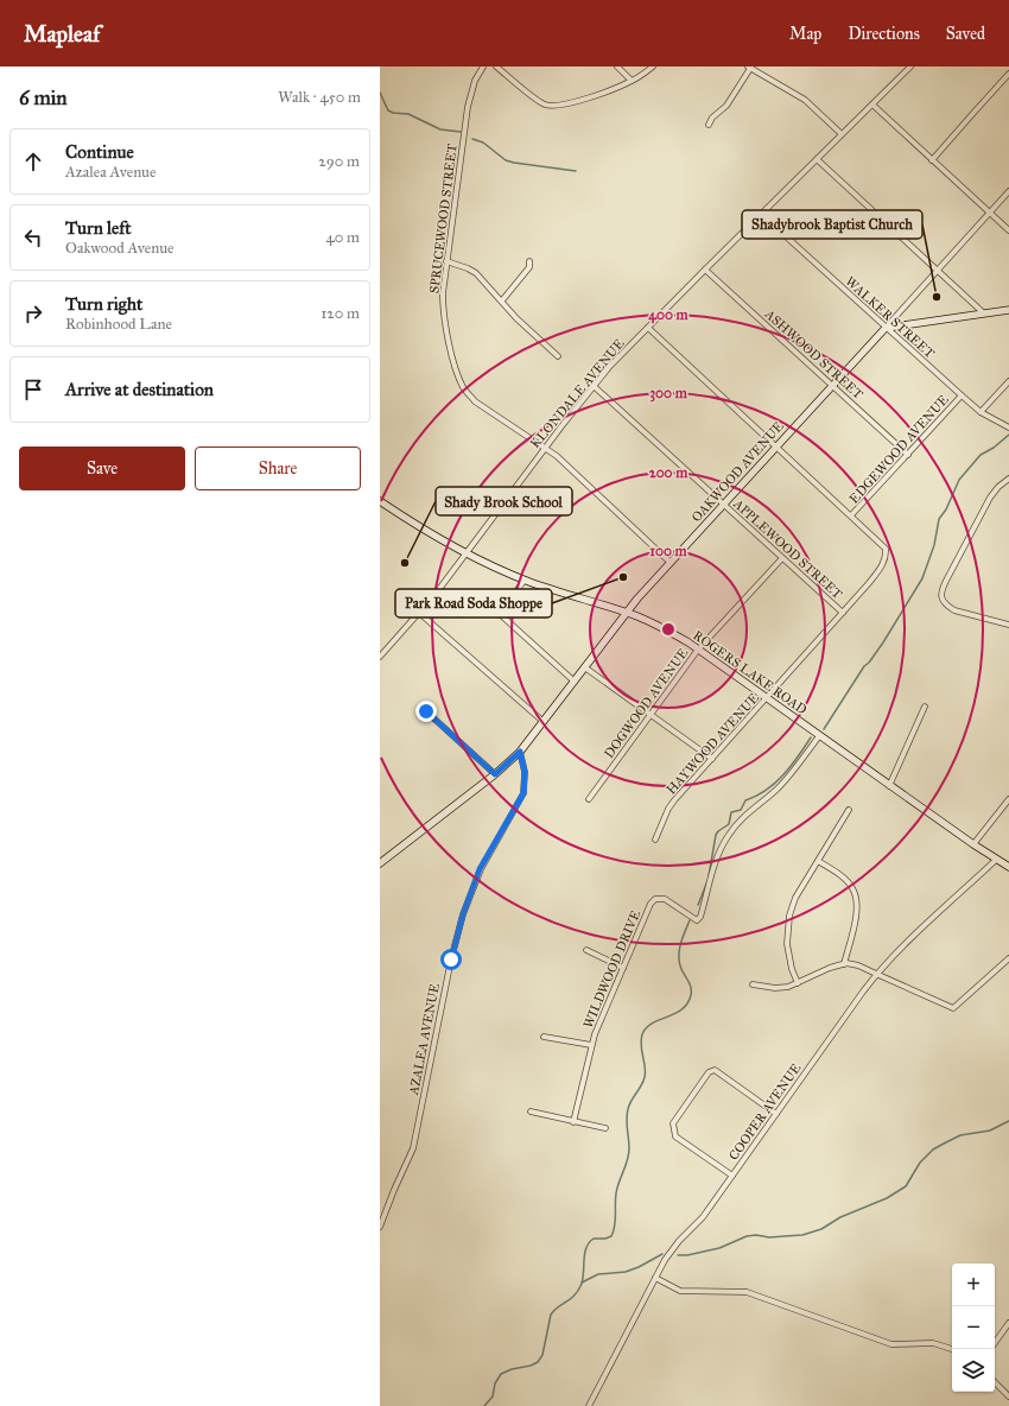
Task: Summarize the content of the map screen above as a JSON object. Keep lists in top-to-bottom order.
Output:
{
  "streets": {
    "street": [
      "SPRUCEWOOD STREET",
      "WALKER STREET",
      "ASHWOOD STREET",
      "KLONDALE AVENUE",
      "EDGEWOOD AVENUE",
      "OAKWOOD AVENUE",
      "APPLEWOOD STREET",
      "ROGERS LAKE ROAD",
      "DOGWOOD AVENUE",
      "HAYWOOD AVENUE",
      "WILDWOOD DRIVE",
      "AZALEA AVENUE",
      "COOPER AVENUE"
    ]
  },
  "crossings": [
    ["SPRUCEWOOD STREET", "KLONDALE AVENUE"],
    ["SPRUCEWOOD STREET", "OAKWOOD AVENUE"],
    ["WALKER STREET", "KLONDALE AVENUE"],
    ["WALKER STREET", "EDGEWOOD AVENUE"],
    ["WALKER STREET", "OAKWOOD AVENUE"],
    ["ASHWOOD STREET", "KLONDALE AVENUE"],
    ["ASHWOOD STREET", "EDGEWOOD AVENUE"],
    ["ASHWOOD STREET", "OAKWOOD AVENUE"],
    ["KLONDALE AVENUE", "APPLEWOOD STREET"],
    ["KLONDALE AVENUE", "ROGERS LAKE ROAD"],
    ["EDGEWOOD AVENUE", "HAYWOOD AVENUE"],
    ["OAKWOOD AVENUE", "APPLEWOOD STREET"],
    ["OAKWOOD AVENUE", "ROGERS LAKE ROAD"],
    ["OAKWOOD AVENUE", "AZALEA AVENUE"],
    ["APPLEWOOD STREET", "DOGWOOD AVENUE"],
    ["APPLEWOOD STREET", "HAYWOOD AVENUE"],
    ["ROGERS LAKE ROAD", "DOGWOOD AVENUE"],
    ["ROGERS LAKE ROAD", "HAYWOOD AVENUE"],
    ["ROGERS LAKE ROAD", "WILDWOOD DRIVE"],
    ["ROGERS LAKE ROAD", "COOPER AVENUE"]
  ],
  "places": ["Shadybrook Baptist Church", "Shady Brook School", "Park Road Soda Shoppe"],
  "page": {
    "header": "Mapleaf",
    "nav": ["Map", "Directions", "Saved"],
    "heading": ["6 min", "Walk · 450 m"],
    "list": [
      ["Continue", "Azalea Avenue", "290 m"],
      ["Turn left", "Oakwood Avenue", "40 m"],
      ["Turn right", "Robinhood Lane", "120 m"],
      "Arrive at destination"
    ],
    "buttons": ["Save", "Share"],
    "map_buttons": ["+", "−"]
  },
  "rings": [
    "400 m",
    "300 m",
    "200 m",
    "100 m"
  ]
}
